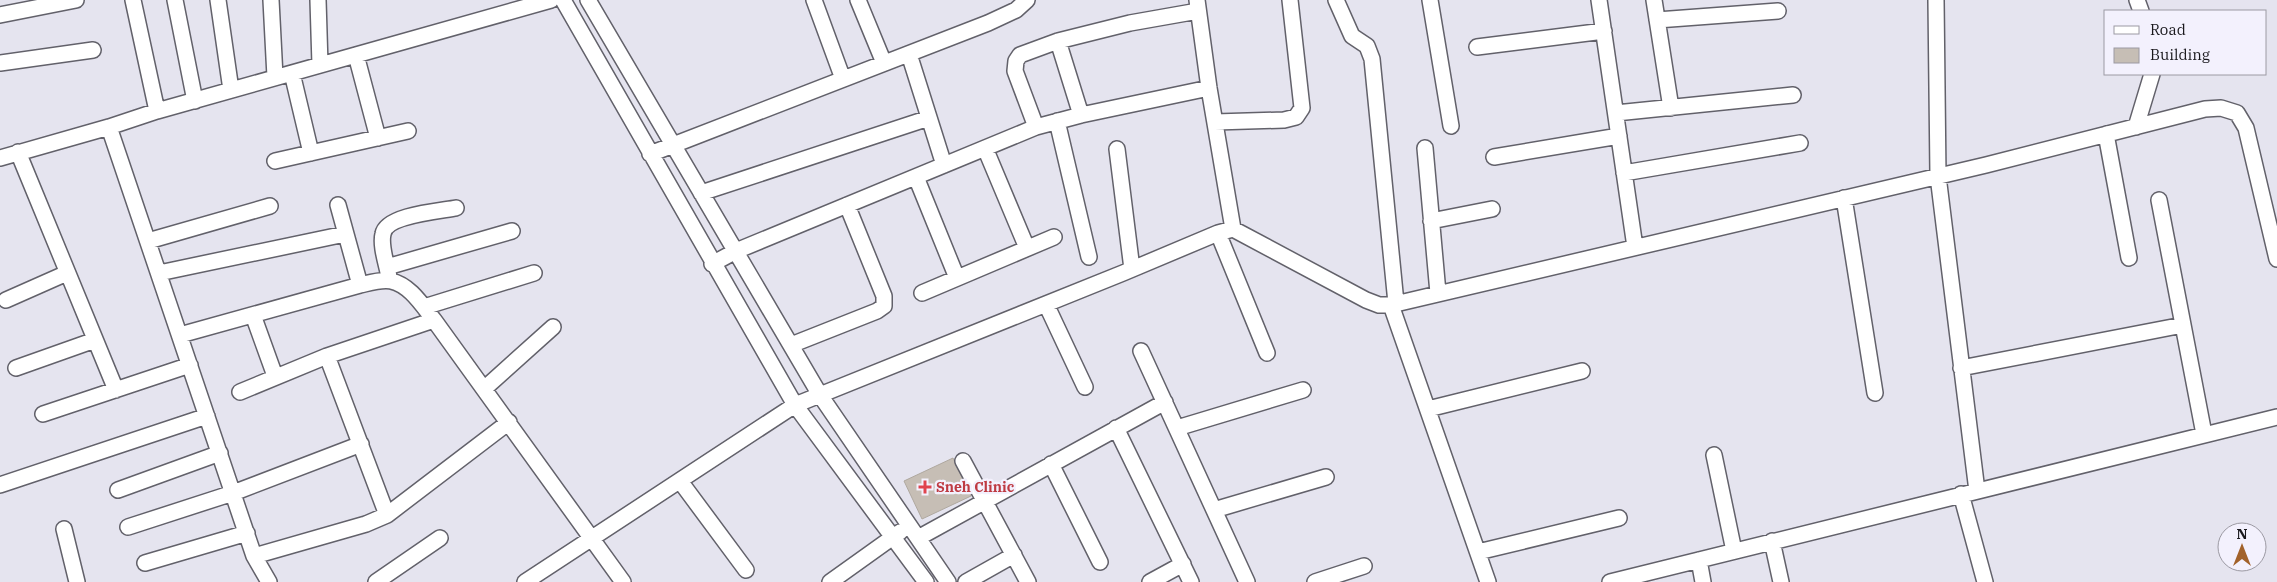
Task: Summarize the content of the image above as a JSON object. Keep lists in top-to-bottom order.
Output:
{
  "places": {
    "health": ["Sneh Clinic"]
  },
  "legend": ["Road", "Building"],
  "north": "top"
}
